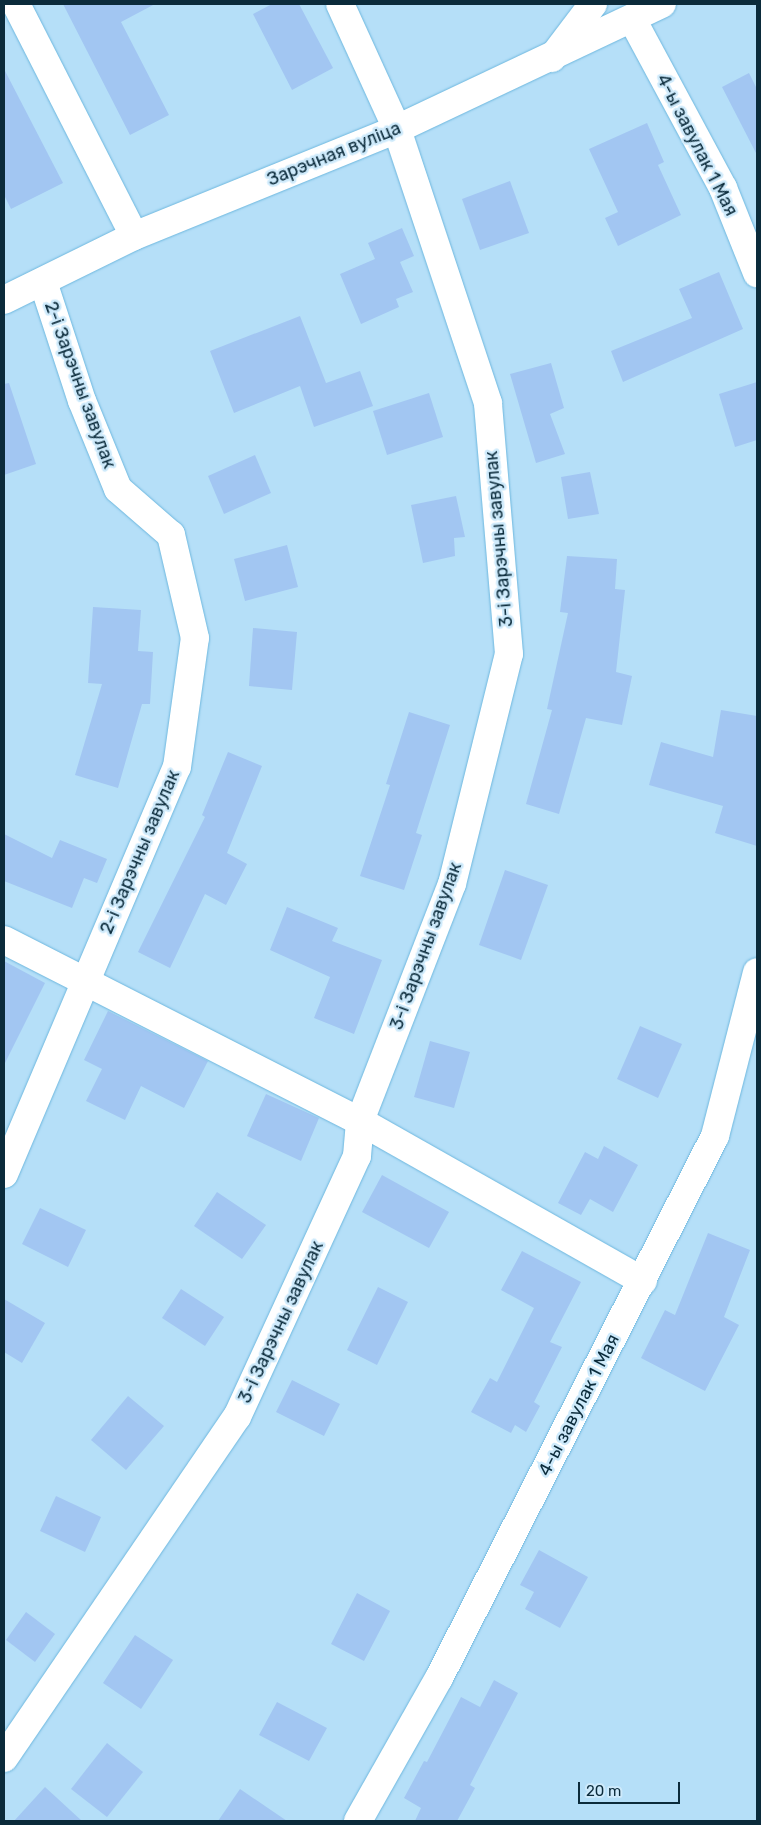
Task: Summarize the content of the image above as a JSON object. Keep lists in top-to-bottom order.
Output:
{
  "streets": {
    "street": [
      "4-ы завулак 1 Мая",
      "Зарэчная вуліца",
      "2-і Зарэчны завулак",
      "3-і Зарэчны завулак"
    ]
  },
  "crossings": [
    ["4-ы завулак 1 Мая", "Зарэчная вуліца"],
    ["Зарэчная вуліца", "2-і Зарэчны завулак"],
    ["Зарэчная вуліца", "3-і Зарэчны завулак"]
  ],
  "scale_bar": "20 m"
}
